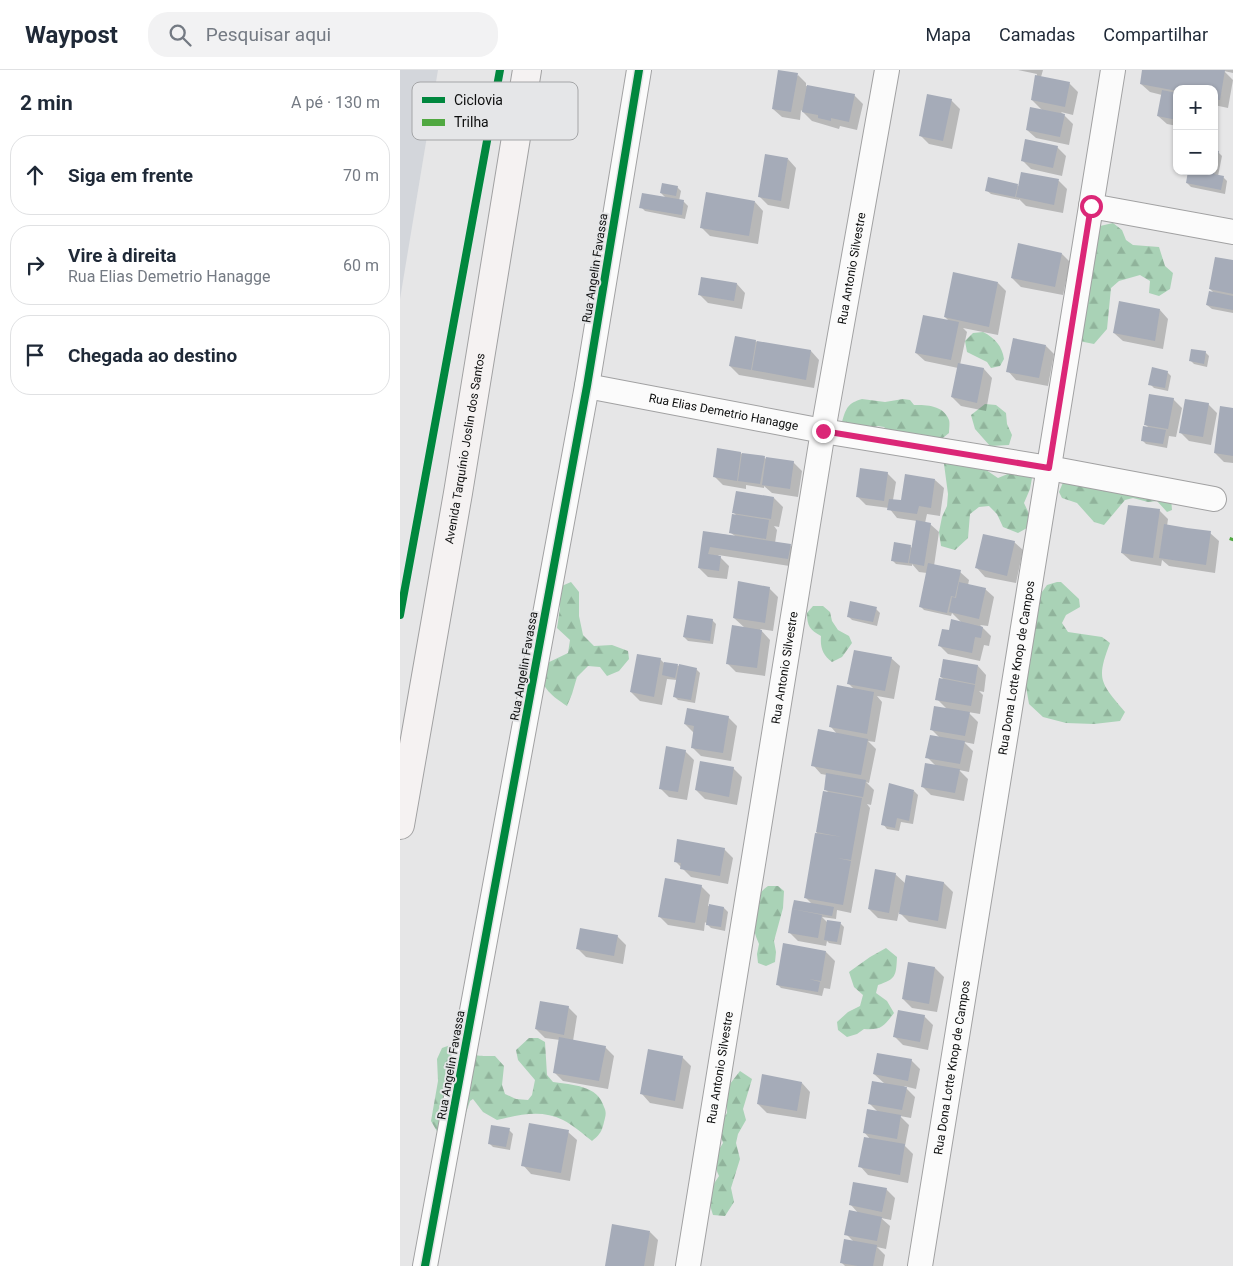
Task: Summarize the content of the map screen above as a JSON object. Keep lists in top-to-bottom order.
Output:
{
  "streets": {
    "main road": ["Avenida Tarquínio Joslin dos Santos"],
    "street": [
      "Rua Angelin Favassa",
      "Rua Antonio Silvestre",
      "Rua Elias Demetrio Hanagge",
      "Rua Dona Lotte Knop de Campos"
    ]
  },
  "crossings": [
    ["Rua Angelin Favassa", "Rua Elias Demetrio Hanagge"],
    ["Rua Antonio Silvestre", "Rua Elias Demetrio Hanagge"],
    ["Rua Elias Demetrio Hanagge", "Rua Dona Lotte Knop de Campos"]
  ],
  "legend": ["Ciclovia", "Trilha"],
  "page": {
    "header": "Waypost",
    "search": "Pesquisar aqui",
    "nav": ["Mapa", "Camadas", "Compartilhar"],
    "heading": ["2 min", "A pé · 130 m"],
    "map_buttons": ["+", "−"],
    "list": [
      ["Siga em frente", "70 m"],
      ["Vire à direita", "Rua Elias Demetrio Hanagge", "60 m"],
      "Chegada ao destino"
    ]
  }
}
